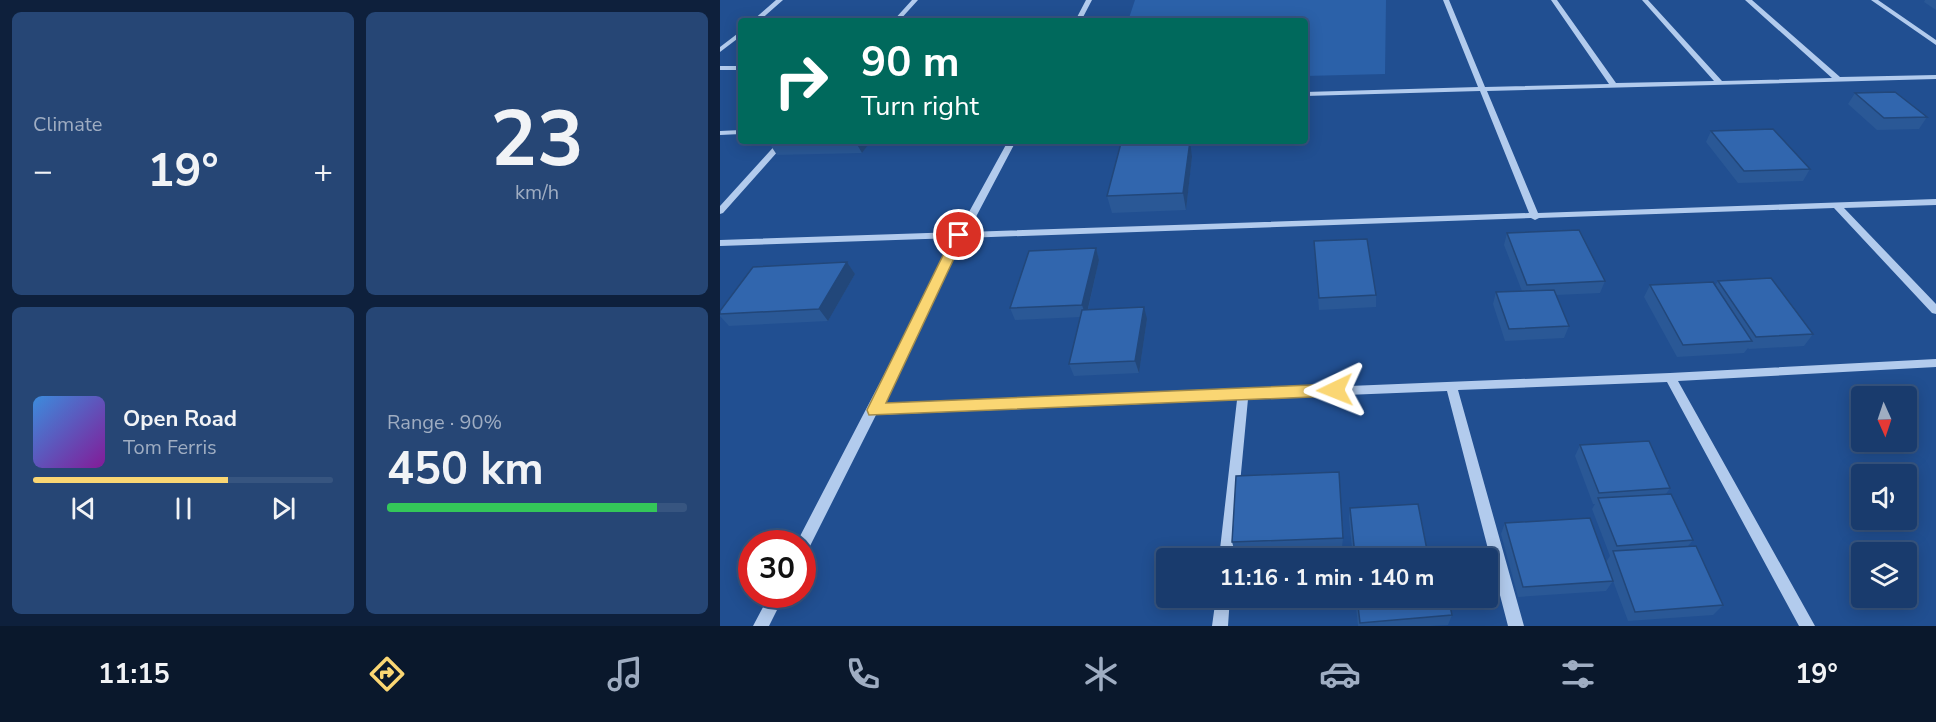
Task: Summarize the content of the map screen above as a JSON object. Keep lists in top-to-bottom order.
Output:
{
  "north": "bottom",
  "page": {
    "tile": [
      "Climate",
      ["23", "km/h"],
      ["Range · 90%", "450 km"]
    ],
    "turn": ["90 m", "Turn right"],
    "heat": ["−", "19°", "+"],
    "song": ["Open Road", "Tom Ferris"],
    "limit": "30",
    "trip": "11:16 · 1 min · 140 m",
    "tabs": ["11:15", "19°"]
  }
}
